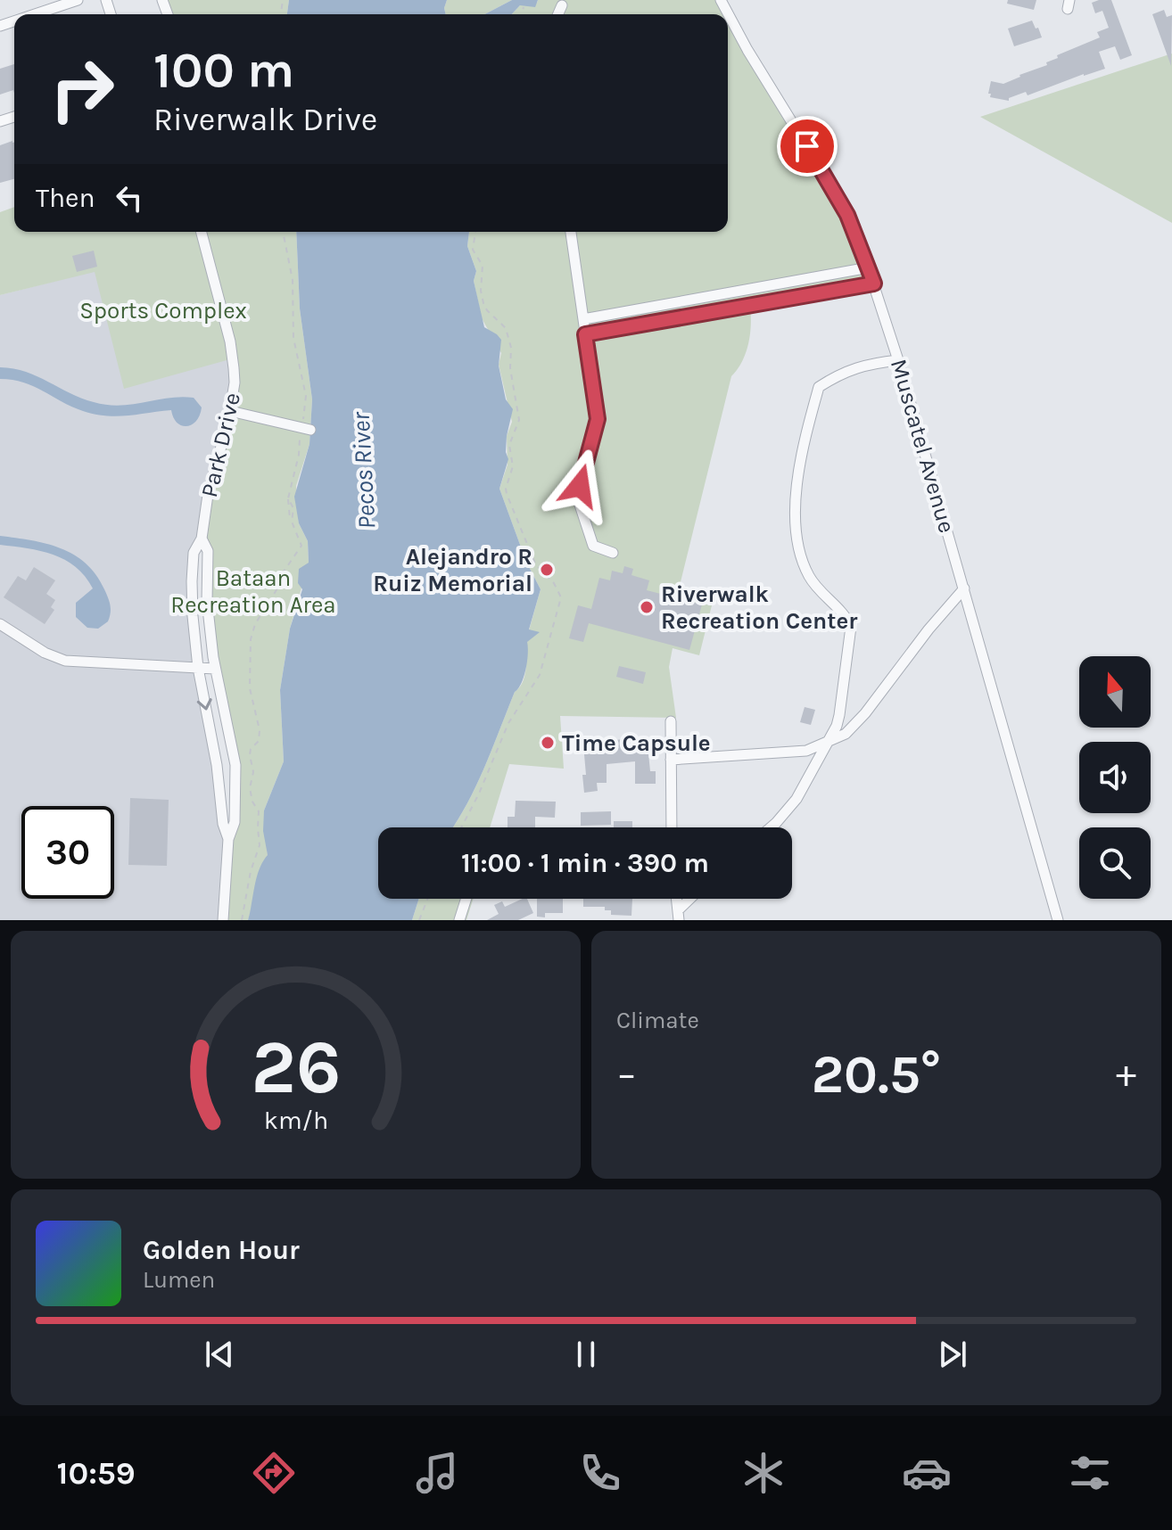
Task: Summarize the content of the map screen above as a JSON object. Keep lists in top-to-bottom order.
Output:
{
  "streets": {
    "street": ["Park Drive", "Muscatel Avenue"]
  },
  "water": ["Pecos River"],
  "parks": ["Sports Complex", "Bataan Recreation Area"],
  "places": ["Alejandro R Ruiz Memorial", "Riverwalk Recreation Center", "Time Capsule"],
  "north": "top",
  "page": {
    "turn": ["100 m", "Riverwalk Drive"],
    "then": "Then",
    "limit": "30",
    "trip": "11:00 · 1 min · 390 m",
    "tile": "Climate",
    "heat": ["−", "20.5°", "+"],
    "song": ["Golden Hour", "Lumen"],
    "tabs": "10:59",
    "gauge": ["26", "km/h"]
  }
}
